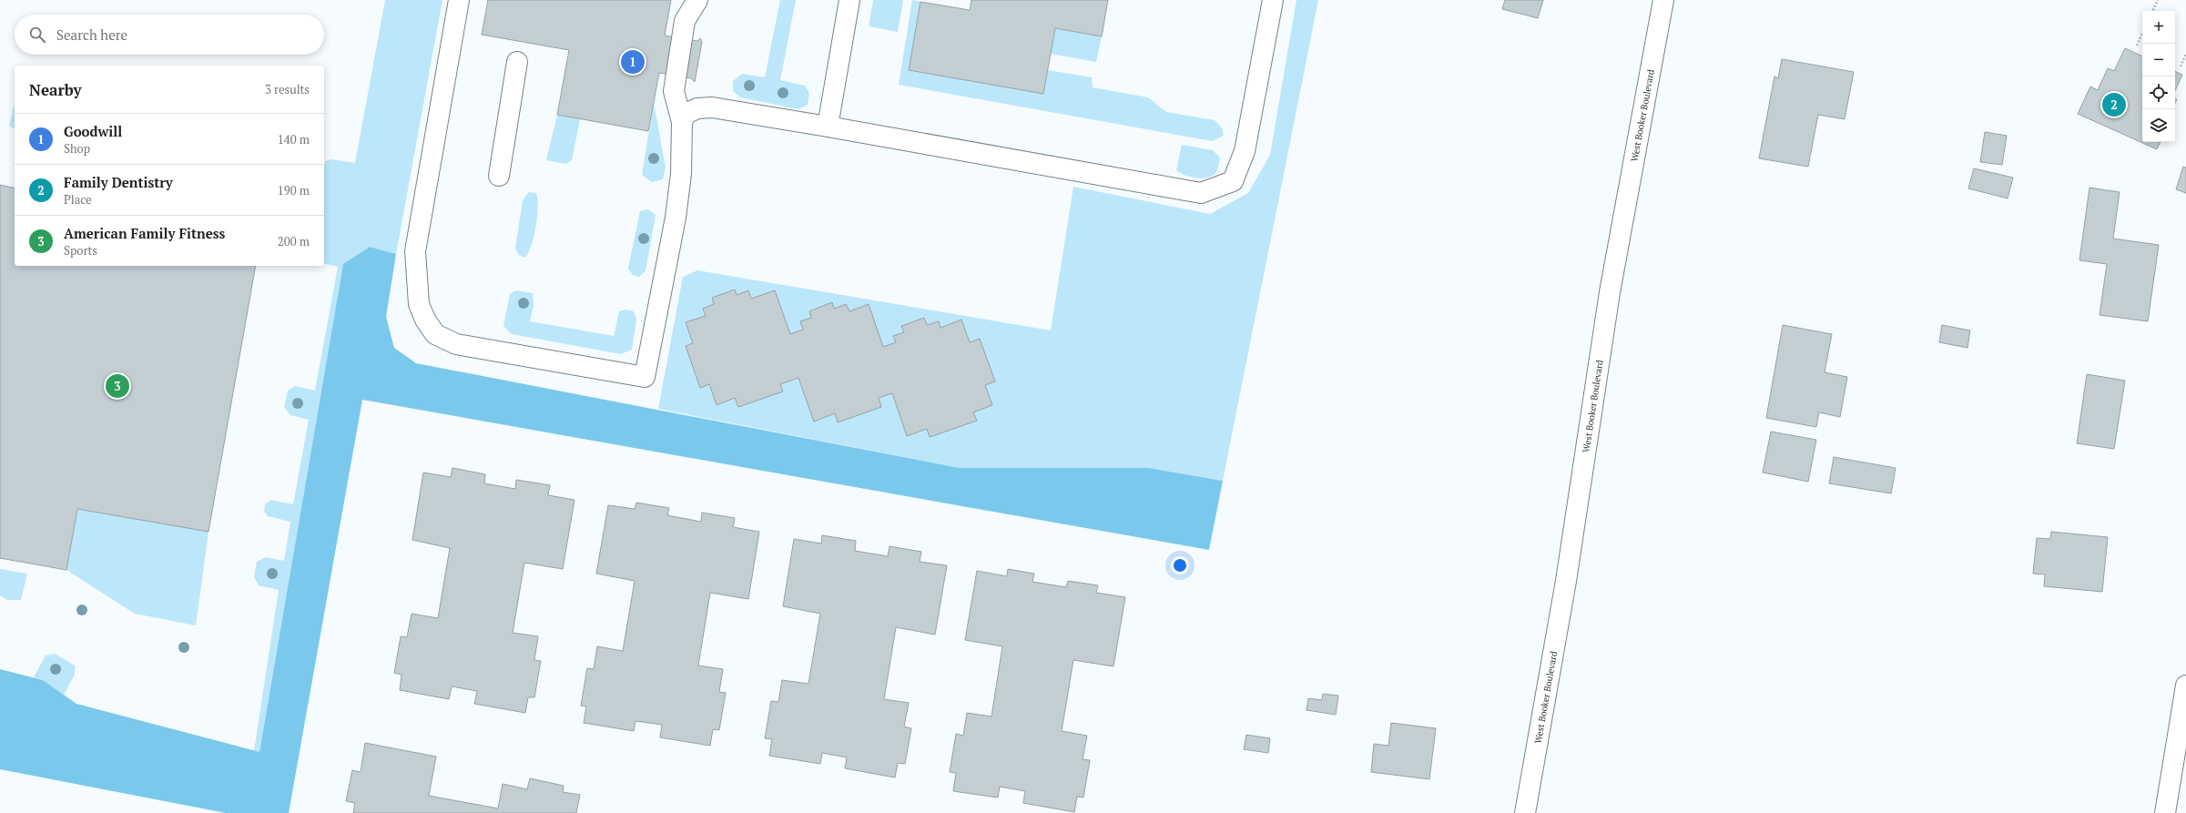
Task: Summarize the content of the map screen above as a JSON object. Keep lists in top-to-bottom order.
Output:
{
  "streets": {
    "street": ["West Booker Boulevard"]
  },
  "page": {
    "map_buttons": ["+", "−"],
    "search": "Search here",
    "pins": ["1", "2", "3"],
    "heading": ["Nearby", "3 results"],
    "list": [
      {
        "mark": "1",
        "name": "Goodwill",
        "note": "Shop",
        "value": "140 m"
      },
      {
        "mark": "2",
        "name": "Family Dentistry",
        "note": "Place",
        "value": "190 m"
      },
      {
        "mark": "3",
        "name": "American Family Fitness",
        "note": "Sports",
        "value": "200 m"
      }
    ]
  }
}
